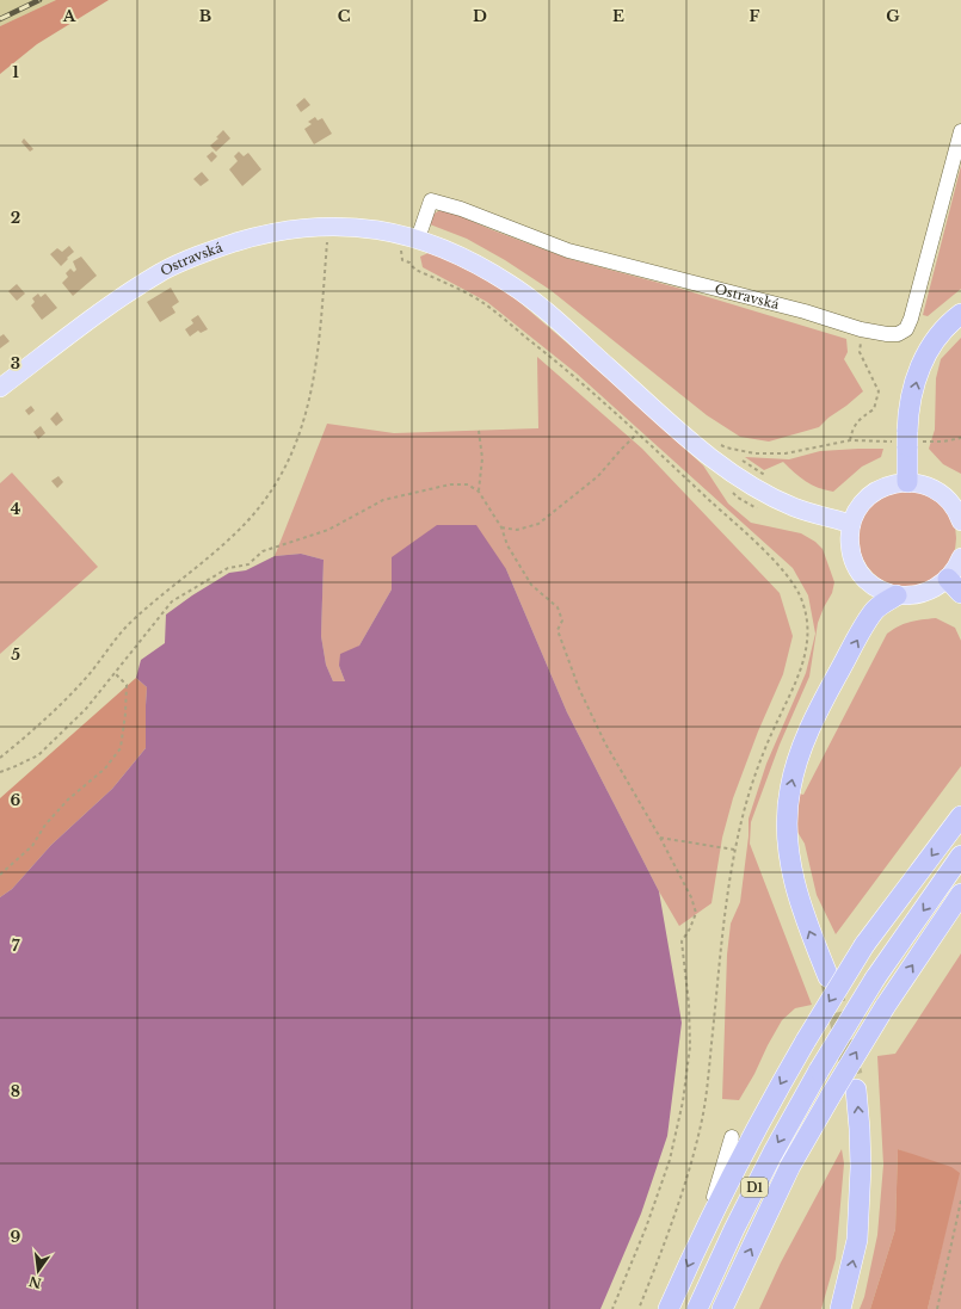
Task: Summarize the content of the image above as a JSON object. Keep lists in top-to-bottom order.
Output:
{
  "streets": {
    "highway": ["D1"],
    "main road": ["Ostravská"]
  },
  "north": "bottom",
  "grid": {
    "columns": [
      "A",
      "B",
      "C",
      "D",
      "E",
      "F",
      "G"
    ],
    "rows": [
      "1",
      "2",
      "3",
      "4",
      "5",
      "6",
      "7",
      "8",
      "9"
    ]
  }
}
